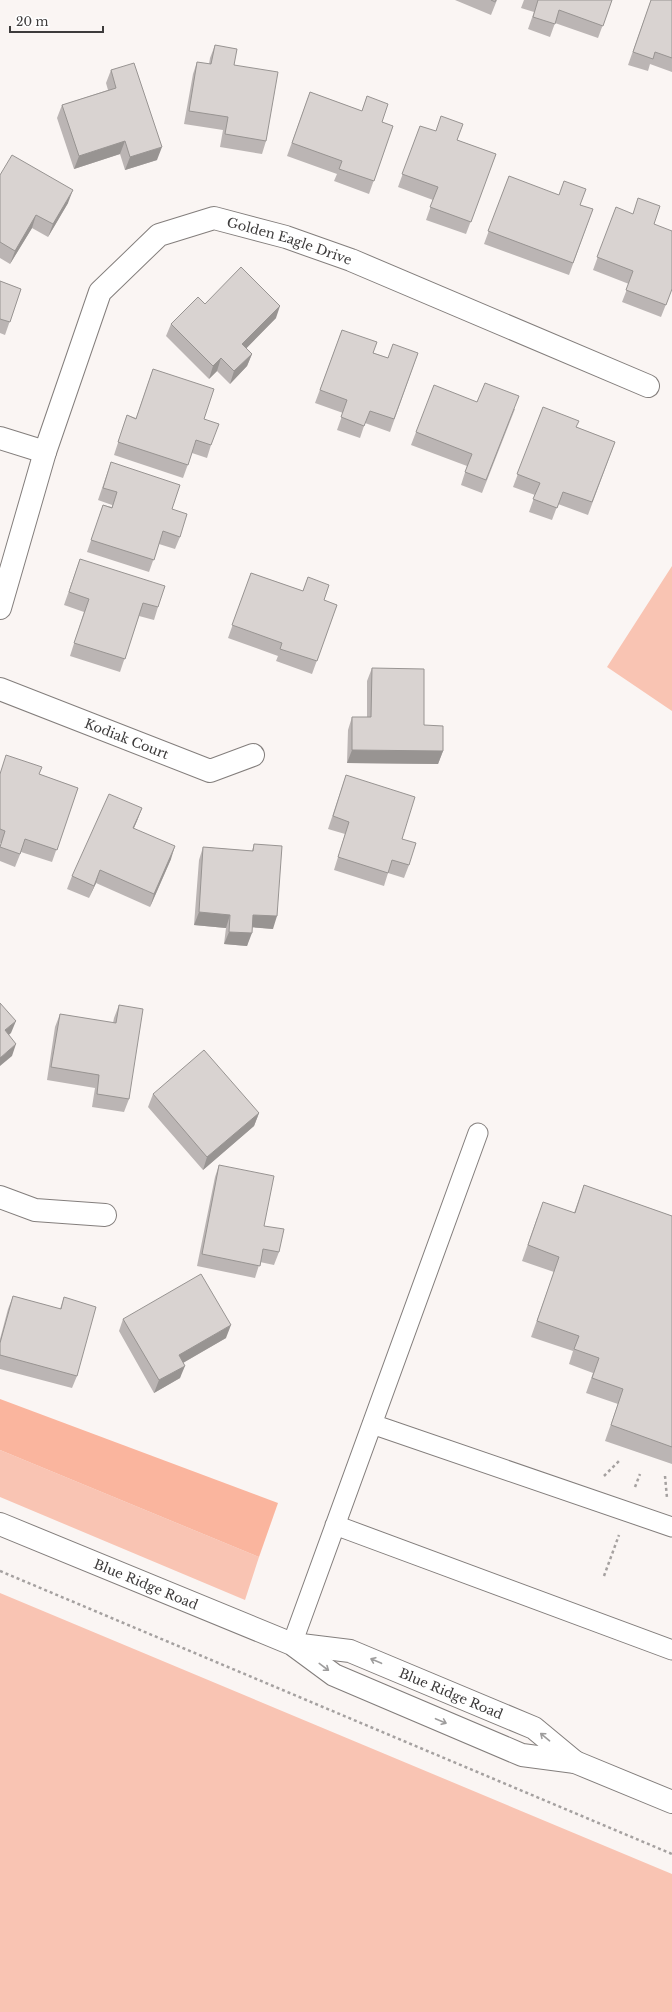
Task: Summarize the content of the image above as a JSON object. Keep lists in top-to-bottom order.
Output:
{
  "streets": {
    "street": ["Golden Eagle Drive", "Kodiak Court", "Blue Ridge Road"]
  },
  "scale_bar": "20 m"
}
